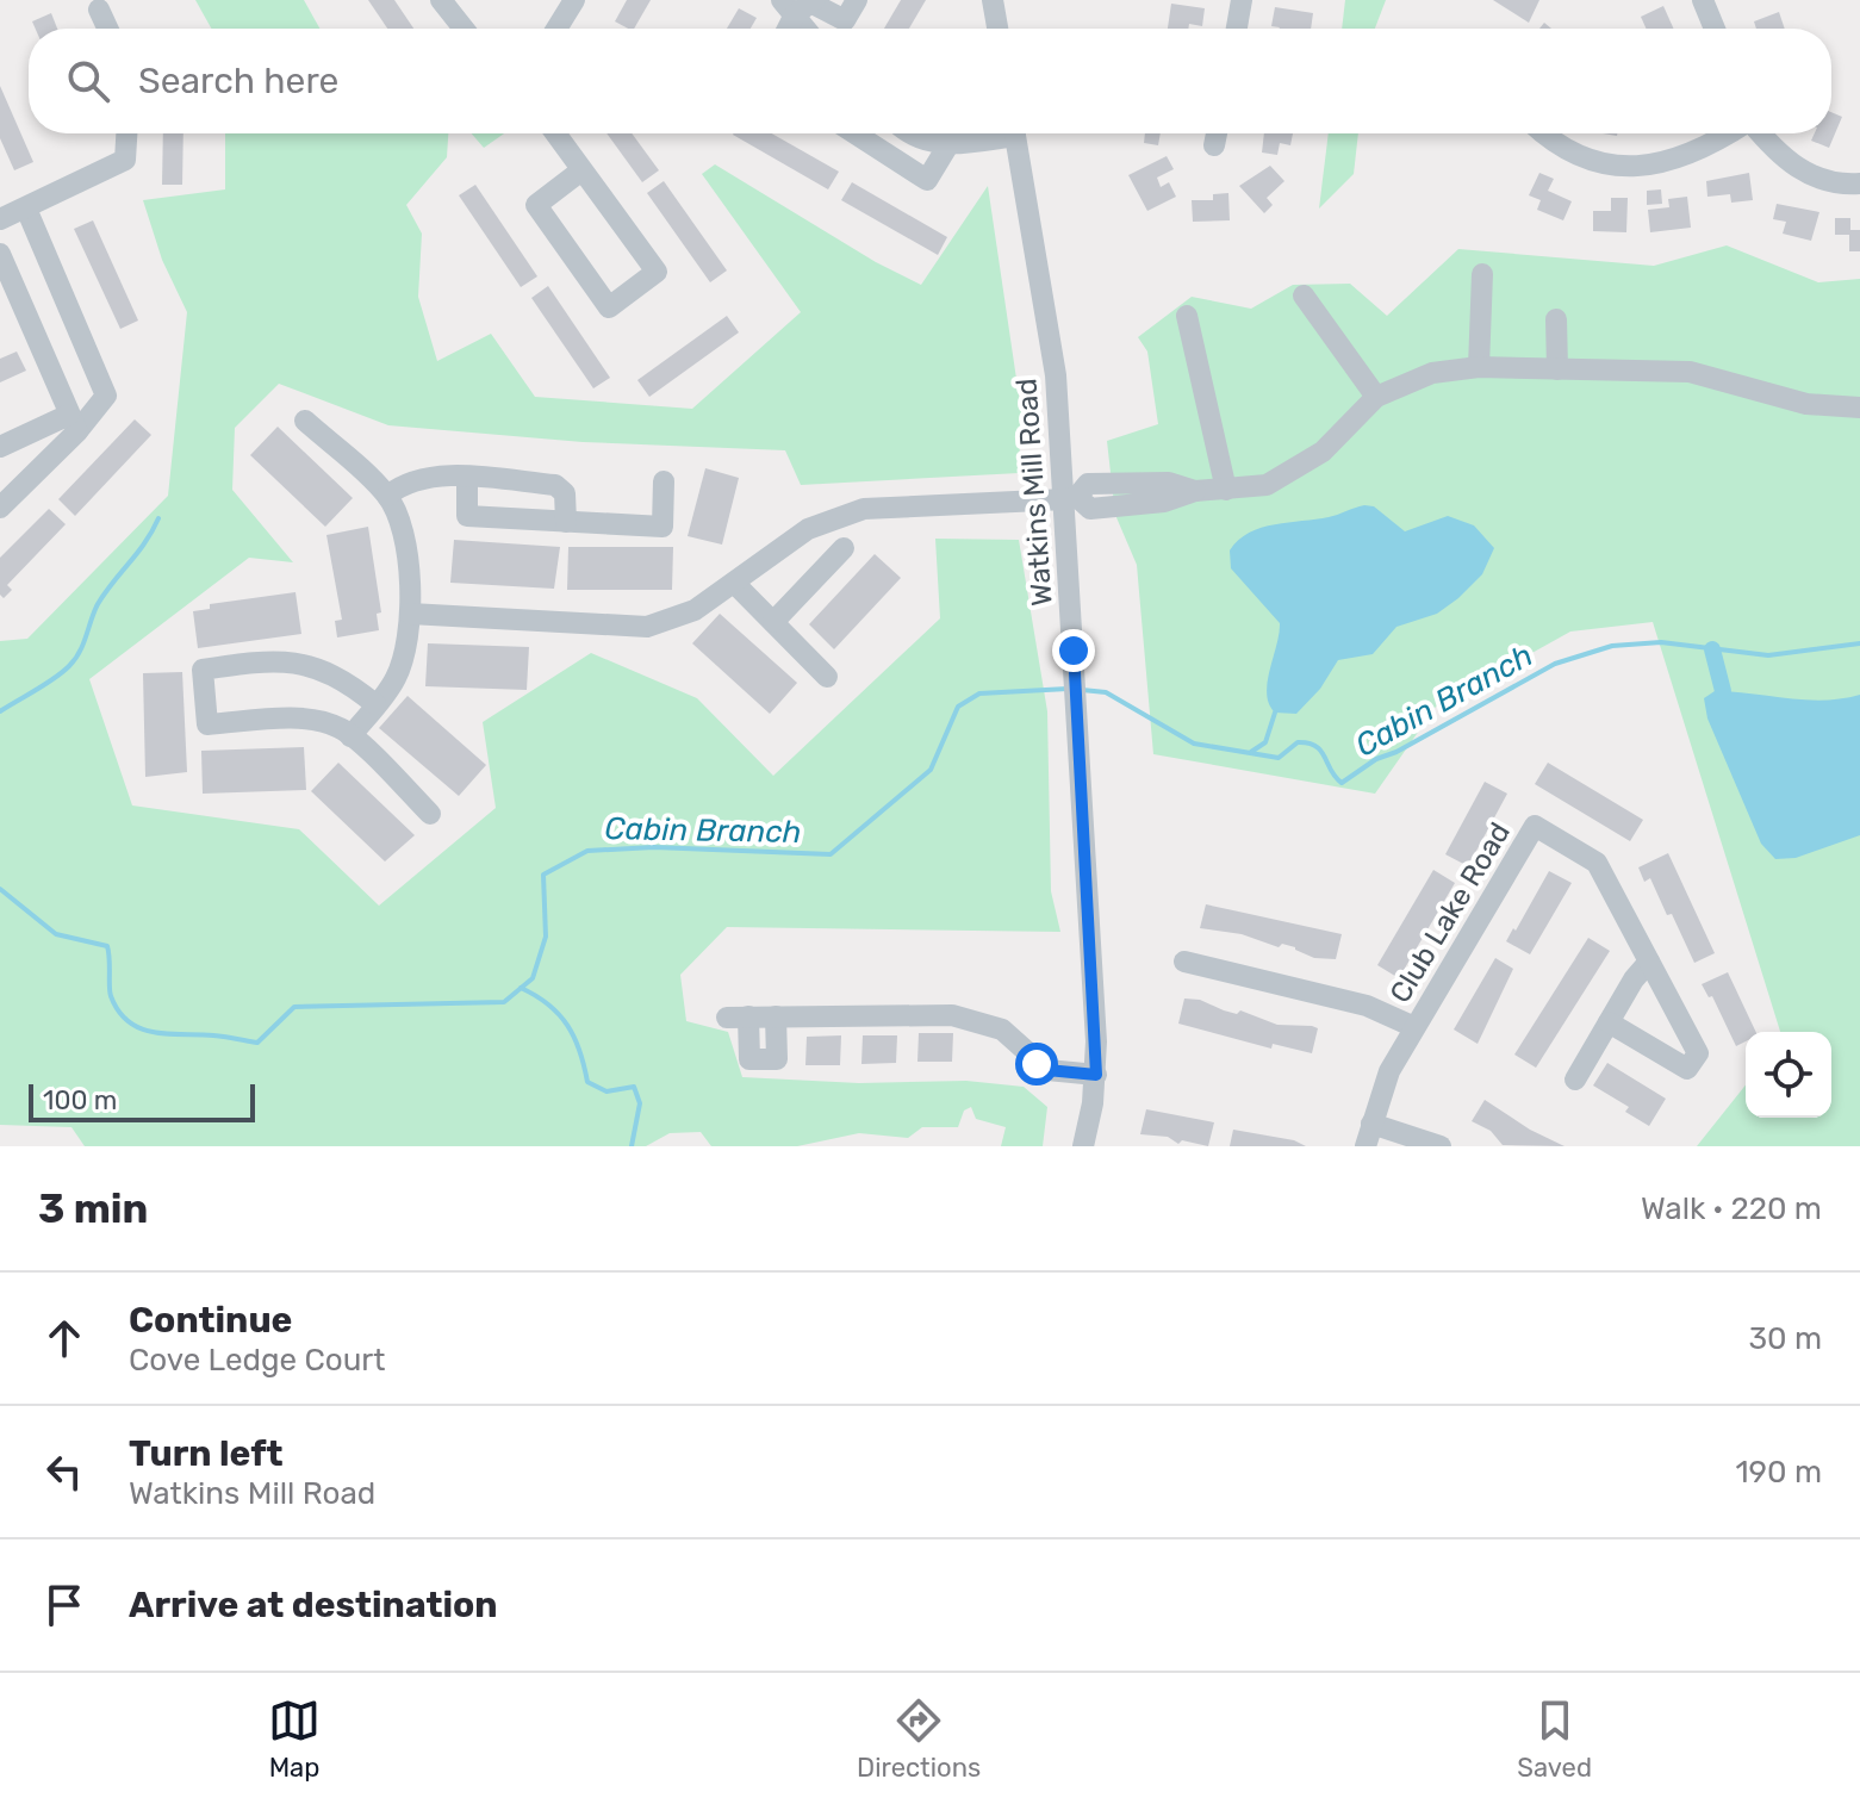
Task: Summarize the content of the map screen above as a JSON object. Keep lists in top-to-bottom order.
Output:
{
  "streets": {
    "street": ["Watkins Mill Road", "Club Lake Road"]
  },
  "water": ["Cabin Branch"],
  "scale_bar": "100 m",
  "page": {
    "search": "Search here",
    "scale": "100 m",
    "heading": ["3 min", "Walk · 220 m"],
    "list": [
      ["Continue", "Cove Ledge Court", "30 m"],
      ["Turn left", "Watkins Mill Road", "190 m"],
      "Arrive at destination"
    ],
    "nav": ["Map", "Directions", "Saved"]
  }
}
